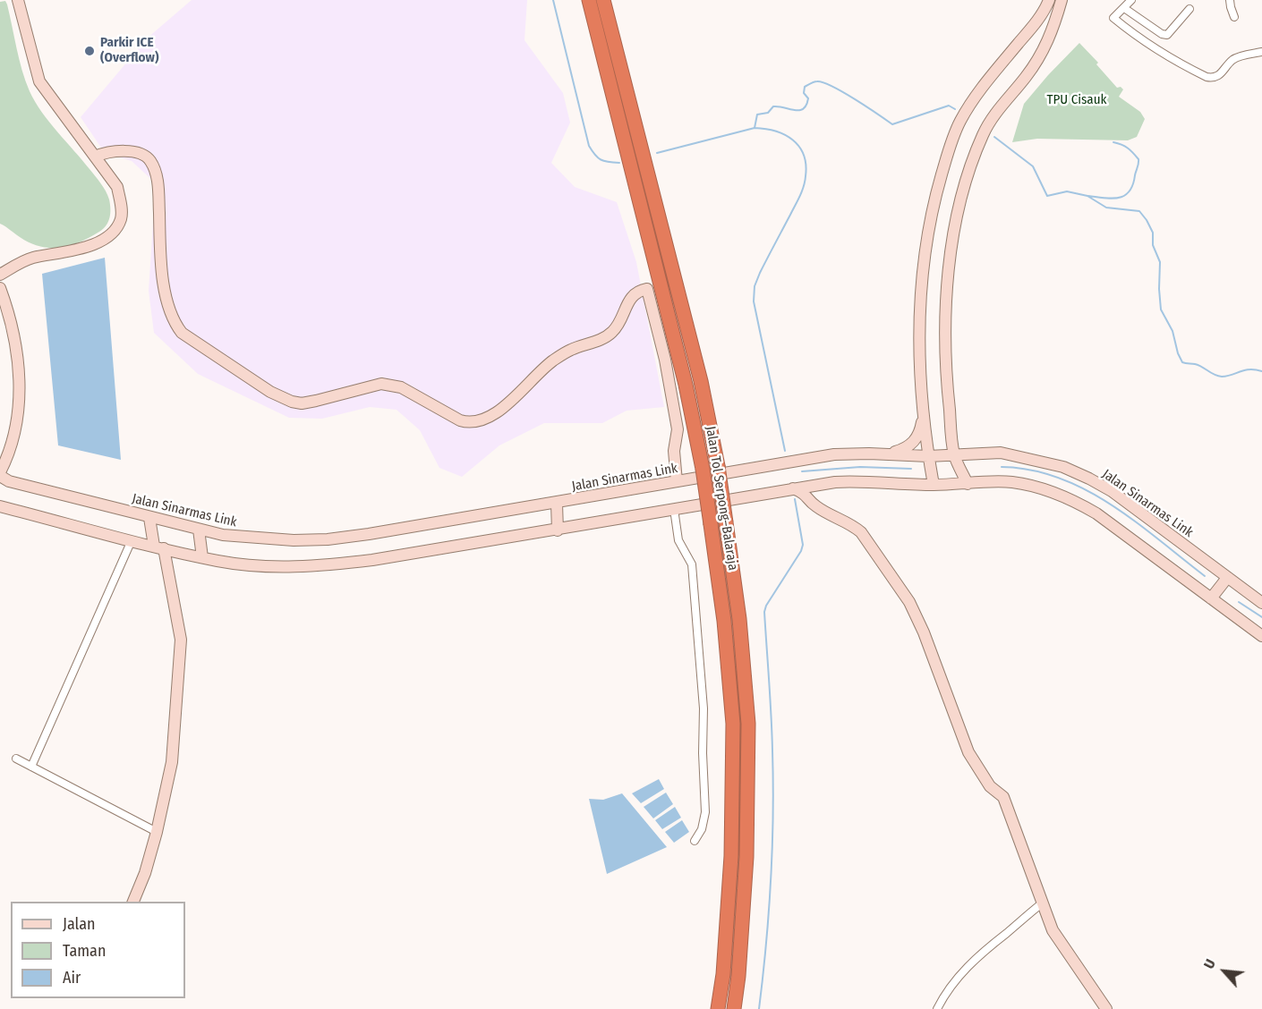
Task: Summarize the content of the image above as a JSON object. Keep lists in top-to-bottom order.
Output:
{
  "streets": {
    "highway": ["Jalan Tol Serpong–Balaraja"],
    "street": ["Jalan Sinarmas Link"]
  },
  "parks": ["TPU Cisauk"],
  "places": ["Parkir ICE (Overflow)"],
  "legend": ["Jalan", "Taman", "Air"],
  "north": "top left"
}
